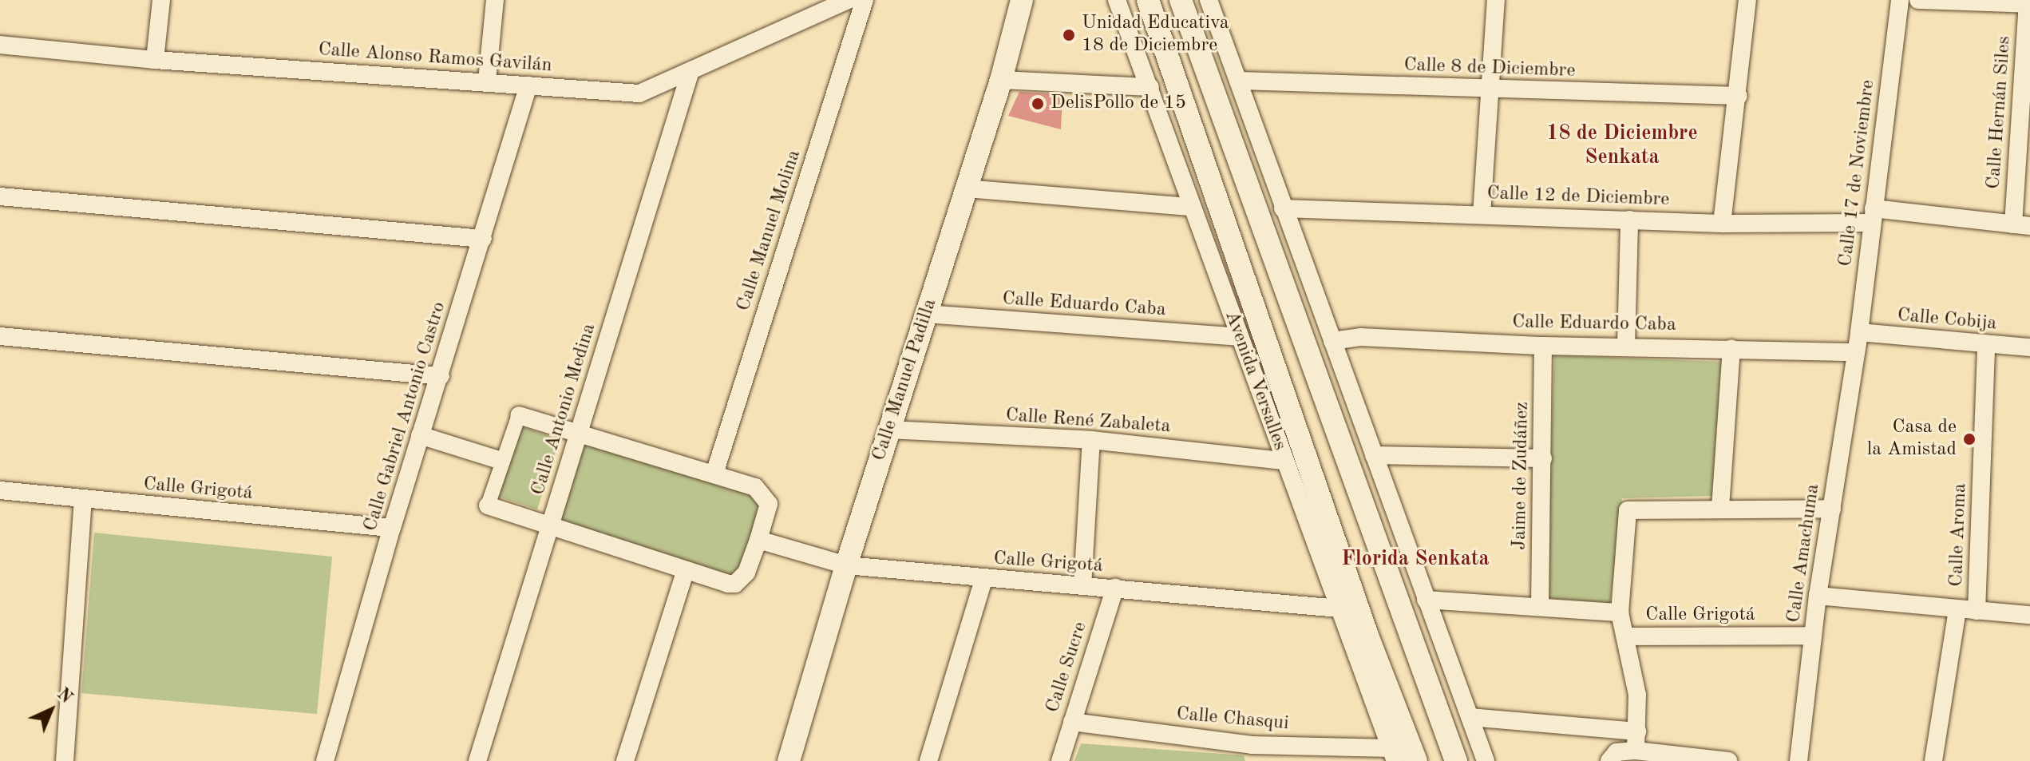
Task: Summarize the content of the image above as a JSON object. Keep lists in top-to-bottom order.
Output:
{
  "streets": {
    "street": [
      "Calle Alonso Ramos Gavilán",
      "Calle 8 de Diciembre",
      "Calle Hernán Siles",
      "Calle 17 de Noviembre",
      "Calle 12 de Diciembre",
      "Calle Manuel Molina",
      "Calle Eduardo Caba",
      "Calle Cobija",
      "Calle Manuel Padilla",
      "Avenida Versalles",
      "Calle Antonio Medina",
      "Calle Gabriel Antonio Castro",
      "Calle René Zabaleta",
      "Jaime de Zudáñez",
      "Calle Grigotá",
      "Calle Aroma",
      "Calle Amachuma",
      "Calle Sucre",
      "Calle Chasqui"
    ]
  },
  "crossings": [
    ["Calle Alonso Ramos Gavilán", "Calle Antonio Medina"],
    ["Calle Alonso Ramos Gavilán", "Calle Gabriel Antonio Castro"],
    ["Calle Hernán Siles", "Calle 12 de Diciembre"],
    ["Calle 17 de Noviembre", "Calle 12 de Diciembre"],
    ["Calle 17 de Noviembre", "Calle Eduardo Caba"],
    ["Calle 17 de Noviembre", "Calle Cobija"],
    ["Calle 17 de Noviembre", "Calle Amachuma"],
    ["Calle Eduardo Caba", "Calle Manuel Padilla"],
    ["Calle Eduardo Caba", "Avenida Versalles"],
    ["Calle Eduardo Caba", "Jaime de Zudáñez"],
    ["Calle Eduardo Caba", "Calle Amachuma"],
    ["Calle Cobija", "Calle Aroma"],
    ["Calle Manuel Padilla", "Calle René Zabaleta"],
    ["Calle Manuel Padilla", "Calle Grigotá"],
    ["Avenida Versalles", "Calle René Zabaleta"],
    ["Avenida Versalles", "Calle Grigotá"],
    ["Avenida Versalles", "Calle Chasqui"],
    ["Calle Gabriel Antonio Castro", "Calle Grigotá"],
    ["Jaime de Zudáñez", "Calle Grigotá"],
    ["Calle Grigotá", "Calle Amachuma"],
    ["Calle Grigotá", "Calle Sucre"],
    ["Calle Sucre", "Calle Chasqui"]
  ],
  "districts": ["18 de Diciembre Senkata", "Florida Senkata"],
  "places": ["Unidad Educativa 18 de Diciembre", "DelisPollo de 15", "Casa de la Amistad"],
  "north": "top right"
}
